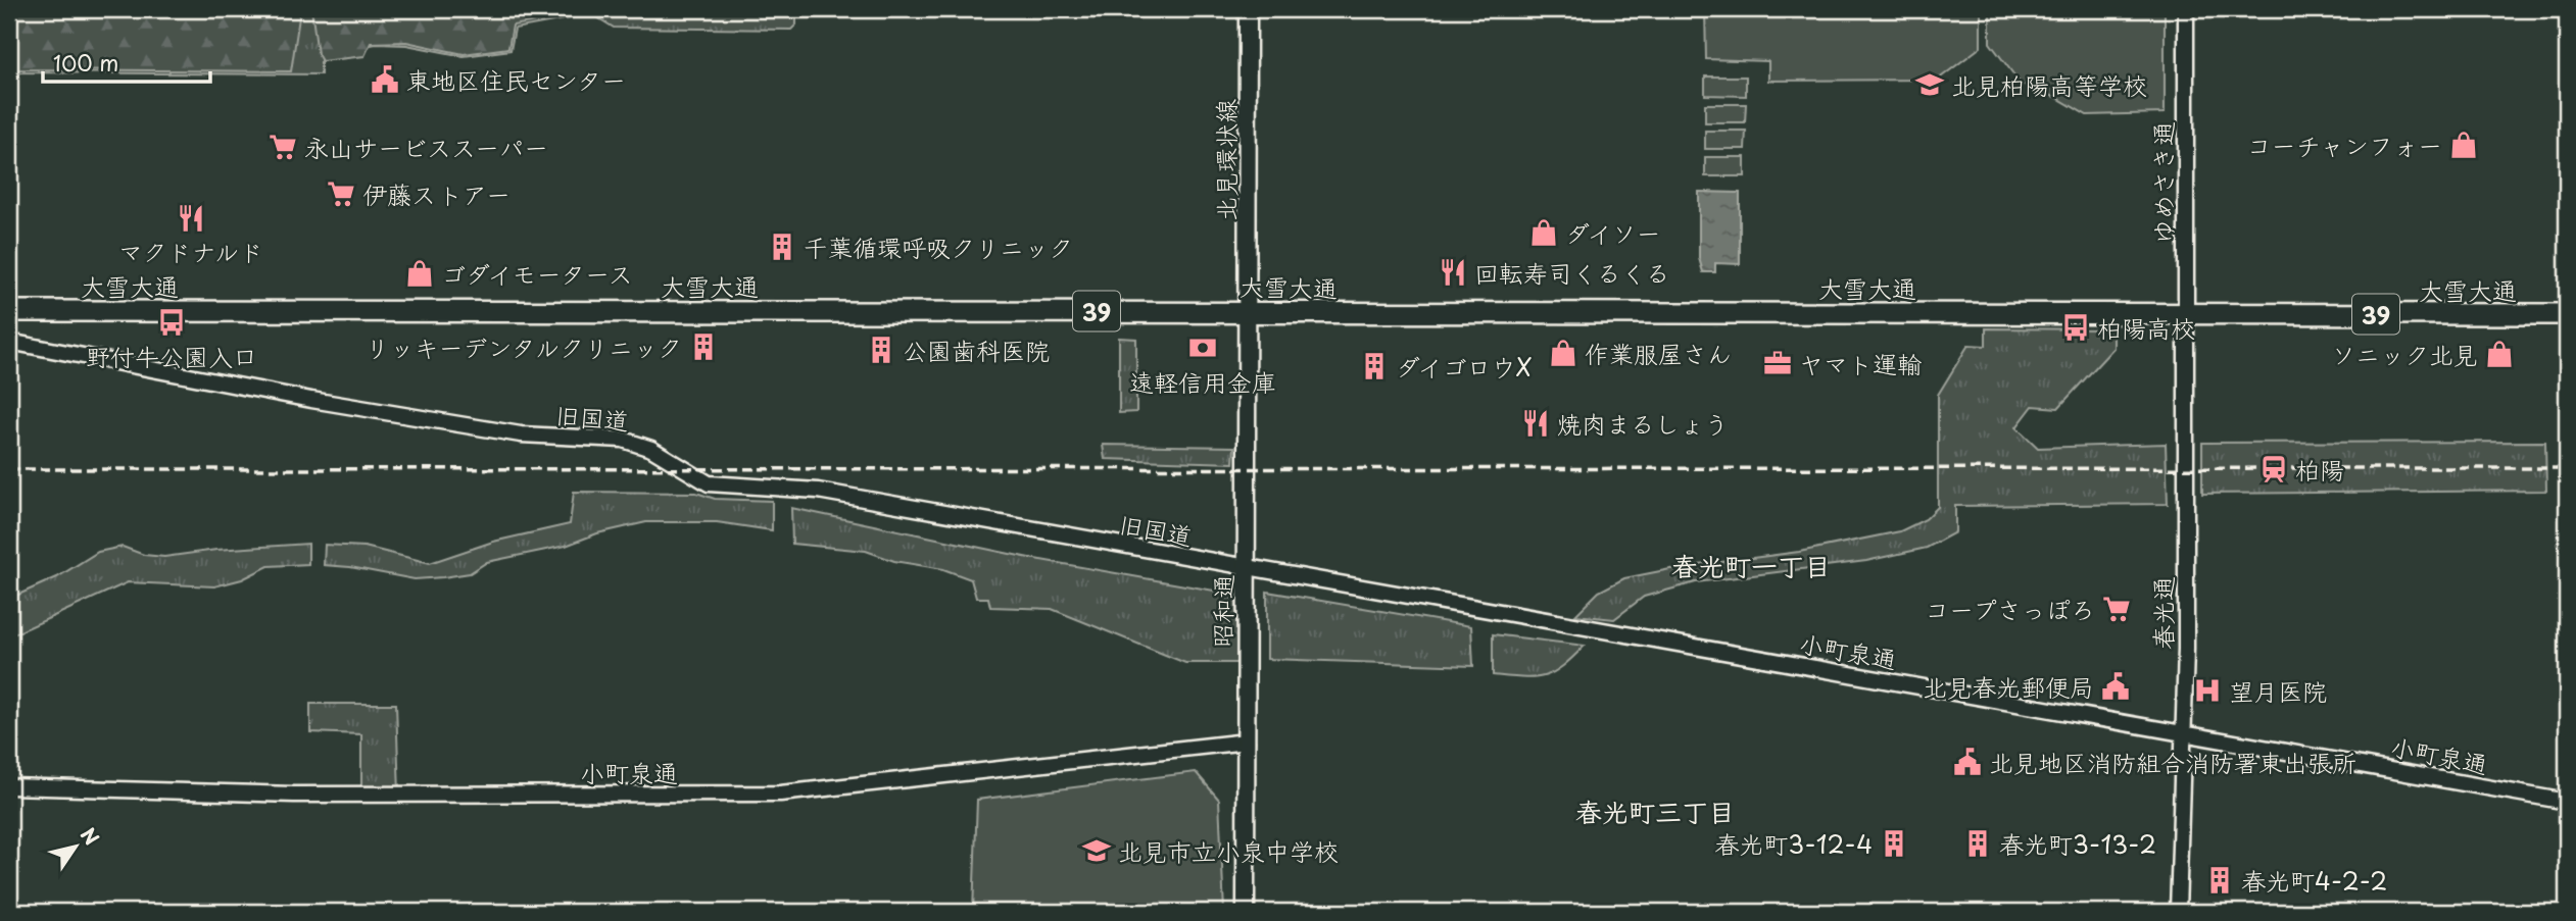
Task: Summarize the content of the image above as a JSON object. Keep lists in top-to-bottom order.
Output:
{
  "streets": {
    "highway": ["大雪大通", "39"],
    "main road": ["北見環状線", "昭和通"],
    "street": [
      "ゆめさき通",
      "旧国道",
      "春光通",
      "小町泉通"
    ]
  },
  "crossings": [
    ["北見環状線", "大雪大通"],
    ["北見環状線", "昭和通"],
    ["ゆめさき通", "大雪大通"],
    ["ゆめさき通", "春光通"],
    ["大雪大通", "昭和通"],
    ["大雪大通", "春光通"],
    ["旧国道", "昭和通"],
    ["旧国道", "小町泉通"],
    ["昭和通", "小町泉通"],
    ["春光通", "小町泉通"]
  ],
  "districts": ["春光町一丁目", "春光町三丁目"],
  "places": {
    "public building": ["東地区住民センター", "北見春光郵便局", "北見地区消防組合消防署東出張所"],
    "school or university": ["北見柏陽高等学校", "北見市立小泉中学校"],
    "shop": [
      "コーチャンフォー",
      "ダイソー",
      "ゴダイモータース",
      "作業服屋さん",
      "ソニック北見"
    ],
    "supermarket": ["永山サービススーパー", "伊藤ストアー", "コープさっぽろ"],
    "restaurant": ["マクドナルド", "回転寿司くるくる", "焼肉まるしょう"],
    "building": [
      "千葉循環呼吸クリニック",
      "リッキーデンタルクリニック",
      "公園歯科医院",
      "ダイゴロウX",
      "春光町3-12-4",
      "春光町3-13-2",
      "春光町4-2-2"
    ],
    "bus stop": ["野付牛公園入口", "柏陽高校"],
    "bank": ["遠軽信用金庫"],
    "office": ["ヤマト運輸"],
    "station": ["柏陽"],
    "hospital": ["望月医院"]
  },
  "scale_bar": "100 m",
  "north": "top right"
}
